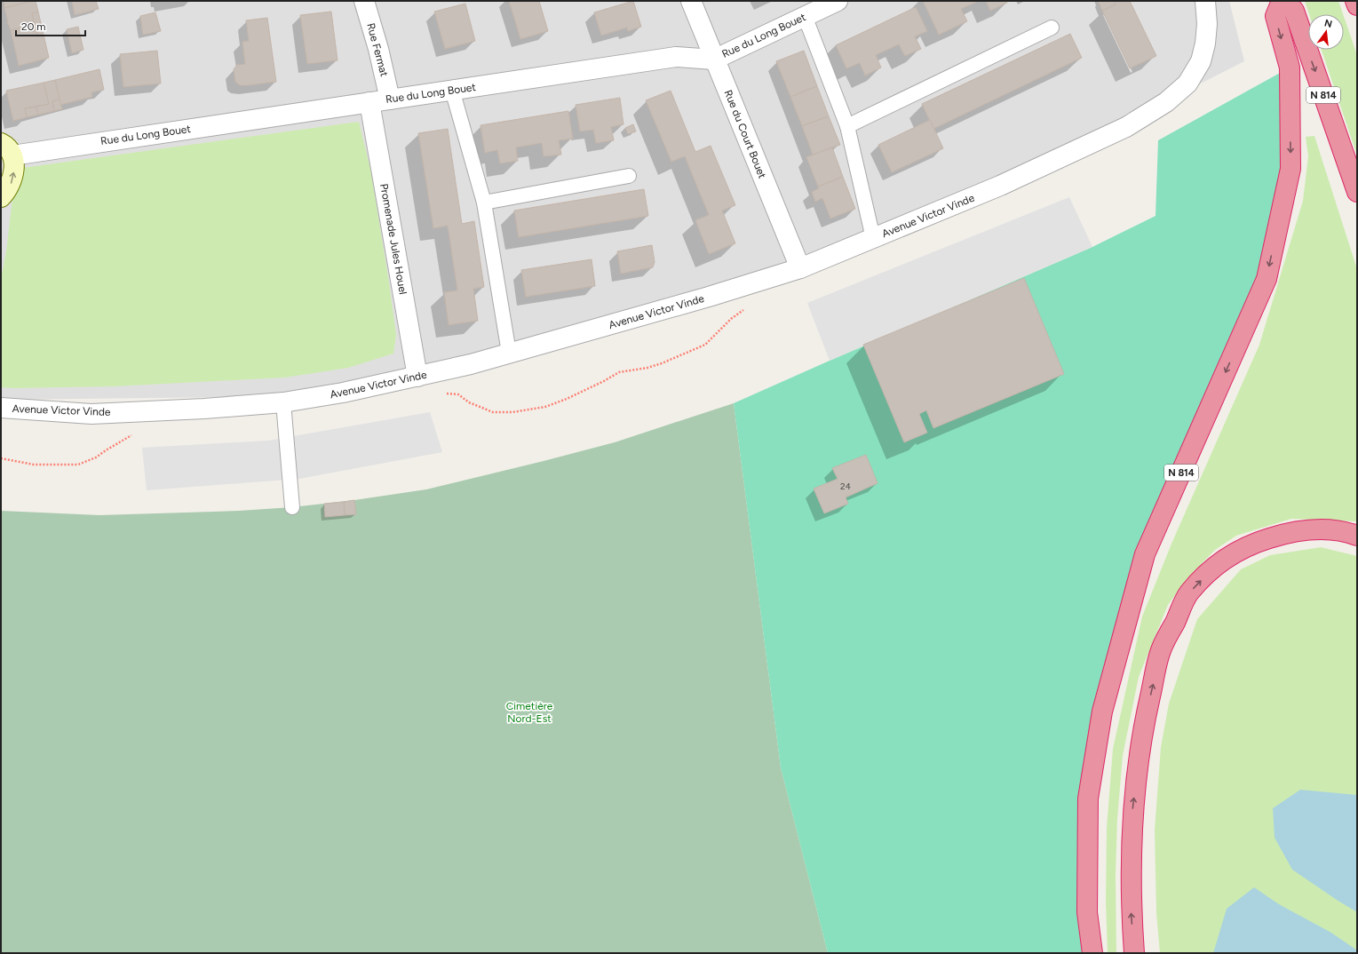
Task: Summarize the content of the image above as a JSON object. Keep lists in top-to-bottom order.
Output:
{
  "streets": {
    "highway": ["N 814"],
    "street": [
      "Rue du Long Bouet",
      "Rue Fermat",
      "Rue du Court Bouet",
      "Avenue Victor Vinde",
      "Promenade Jules Houel"
    ]
  },
  "crossings": [
    ["Rue du Long Bouet", "Rue Fermat"],
    ["Rue du Long Bouet", "Rue du Court Bouet"],
    ["Rue du Long Bouet", "Promenade Jules Houel"],
    ["Rue du Court Bouet", "Avenue Victor Vinde"],
    ["Avenue Victor Vinde", "Promenade Jules Houel"]
  ],
  "parks": ["Cimetière Nord-Est"],
  "house_numbers": ["24"],
  "scale_bar": "20 m",
  "north": "top"
}
